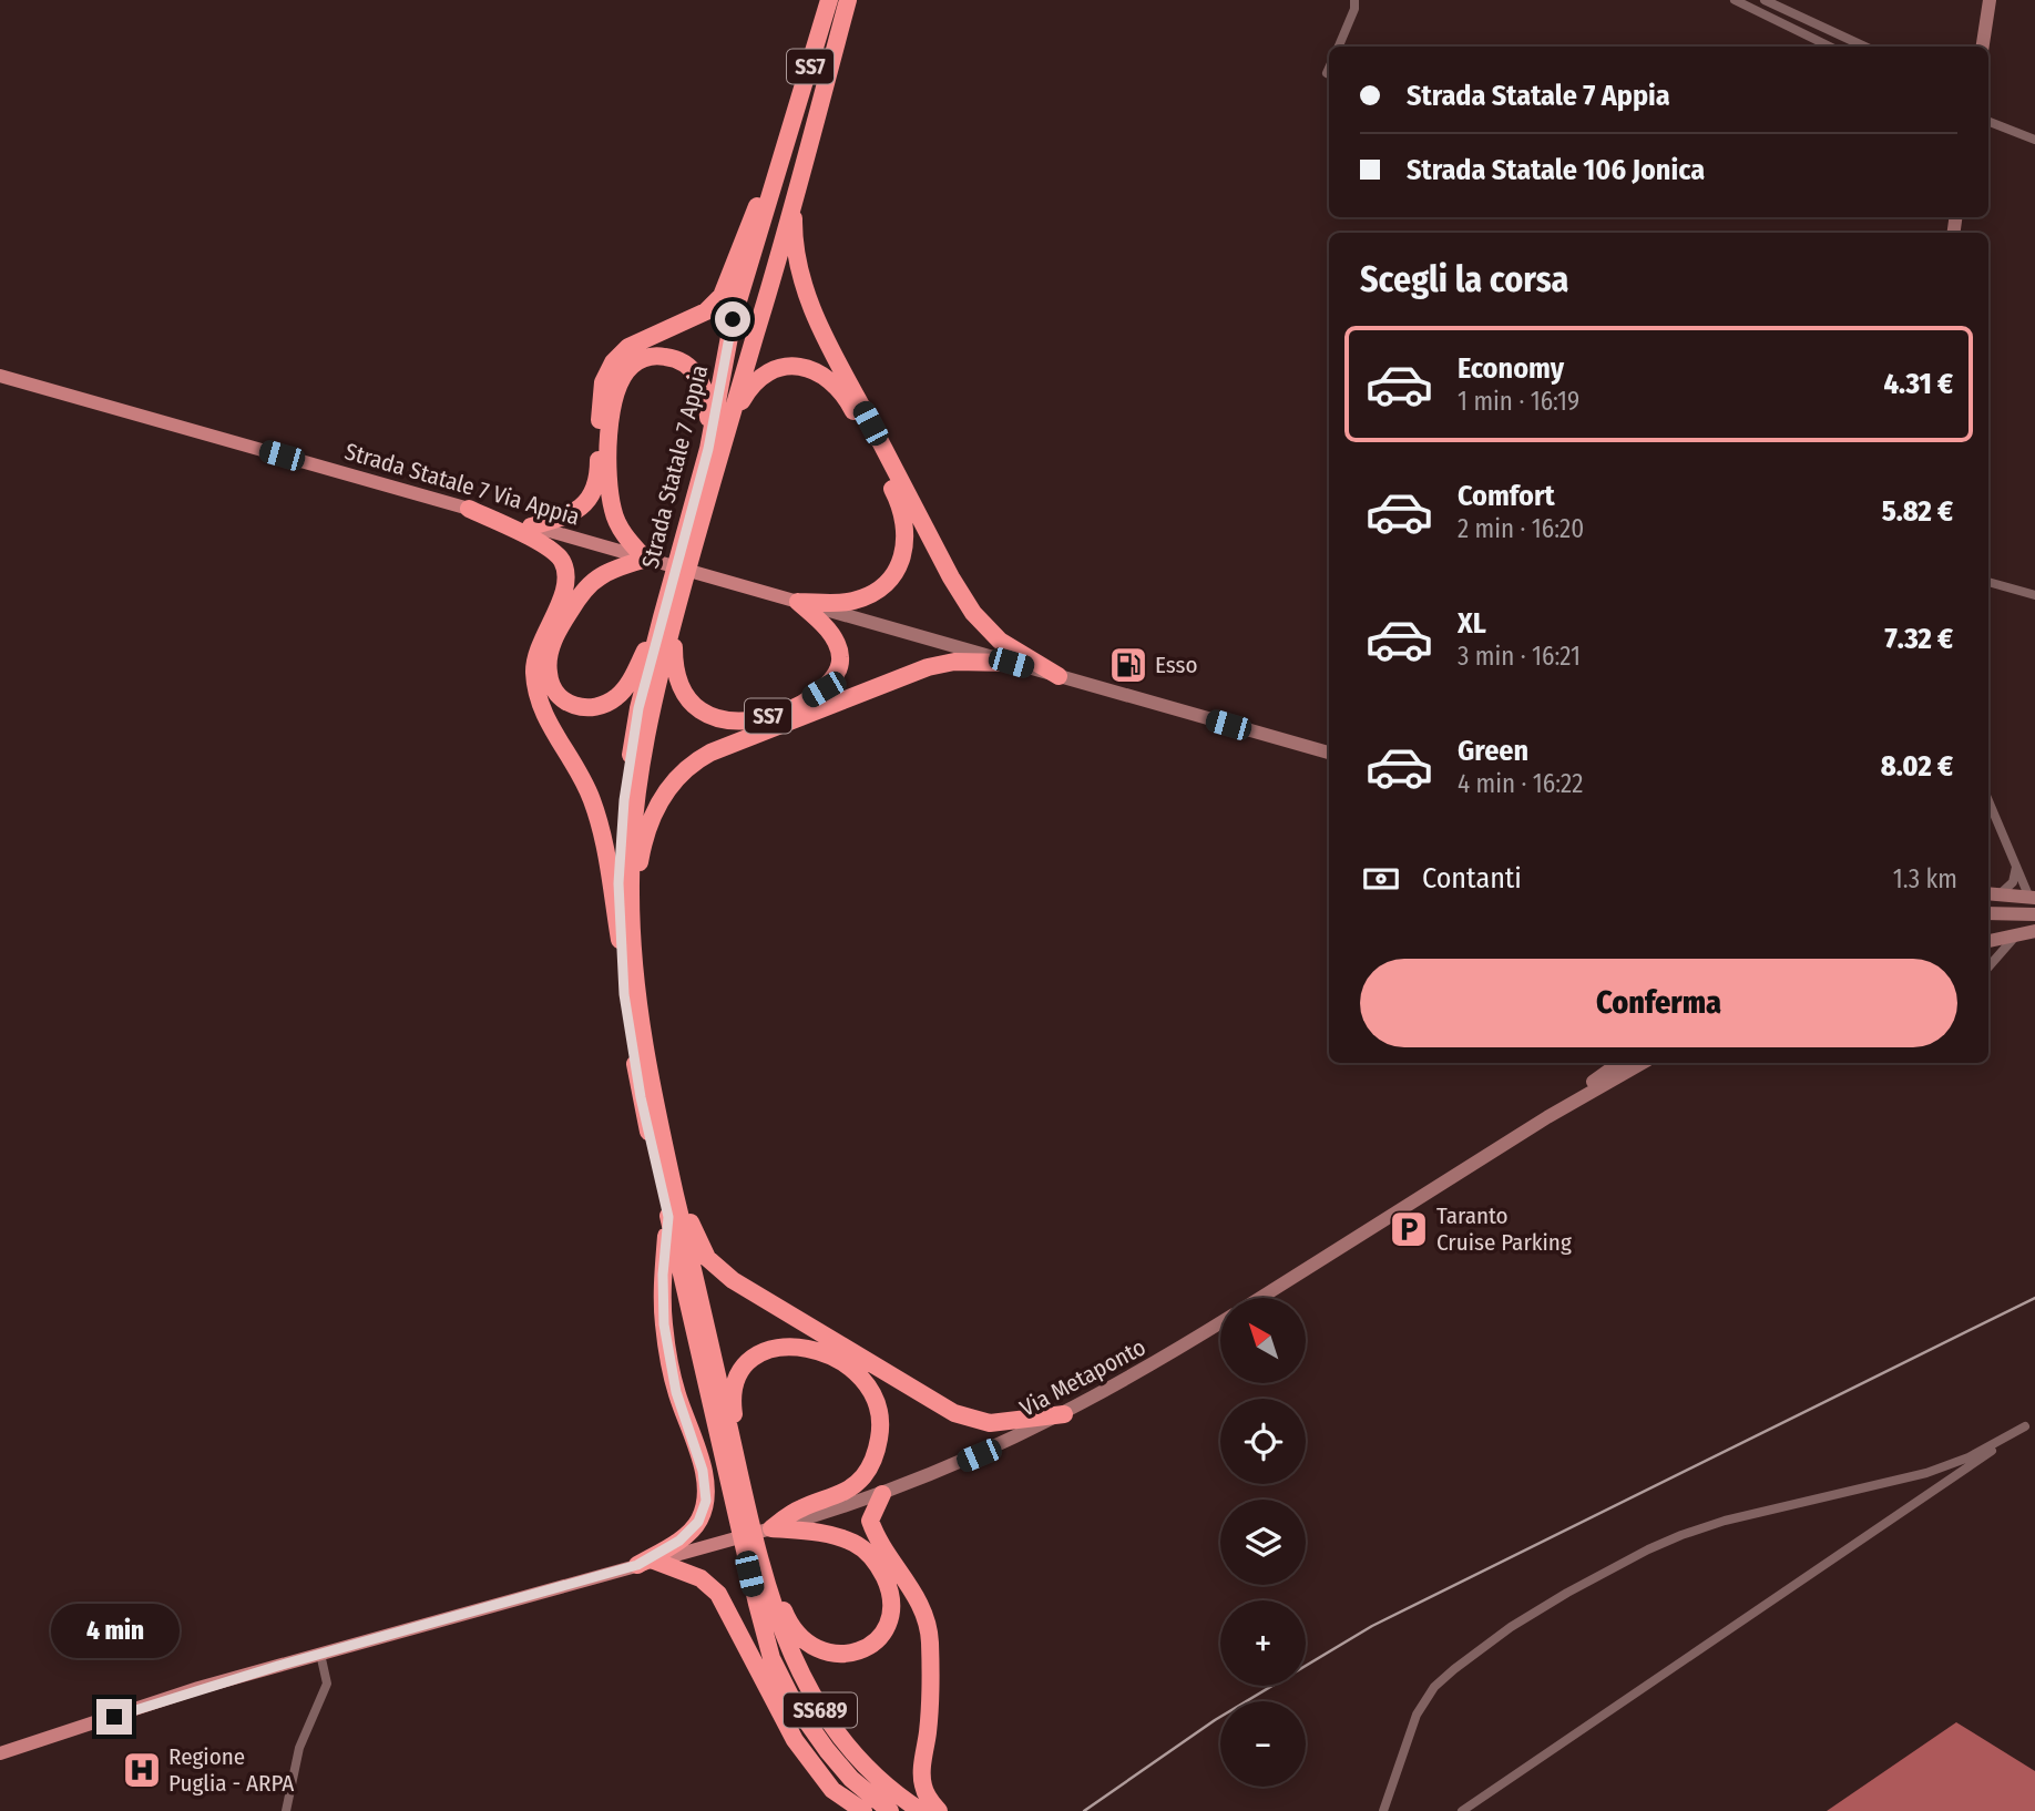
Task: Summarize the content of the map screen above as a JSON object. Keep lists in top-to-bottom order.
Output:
{
  "streets": {
    "highway": ["SS7", "Strada Statale 7 Appia", "SS689"],
    "main road": ["Strada Statale 7 Via Appia", "Via Metaponto"]
  },
  "crossings": [
    ["SS7", "Strada Statale 7 Via Appia"],
    ["SS7", "SS689"],
    ["Strada Statale 7 Appia", "SS689"]
  ],
  "places": {
    "fuel station": ["Esso"],
    "parking": ["Taranto Cruise Parking"],
    "hospital": ["Regione Puglia - ARPA"]
  },
  "north": "top left",
  "page": {
    "banner": ["Strada Statale 7 Appia", "Strada Statale 106 Jonica"],
    "heading": "Scegli la corsa",
    "list": [
      {
        "name": "Economy",
        "note": "1 min · 16:19",
        "value": "4.31 €"
      },
      {
        "name": "Comfort",
        "note": "2 min · 16:20",
        "value": "5.82 €"
      },
      {
        "name": "XL",
        "note": "3 min · 16:21",
        "value": "7.32 €"
      },
      {
        "name": "Green",
        "note": "4 min · 16:22",
        "value": "8.02 €"
      }
    ],
    "pay": ["Contanti", "1.3 km"],
    "buttons": "Conferma",
    "map_buttons": ["+", "−"],
    "bubble": "4 min"
  }
}
